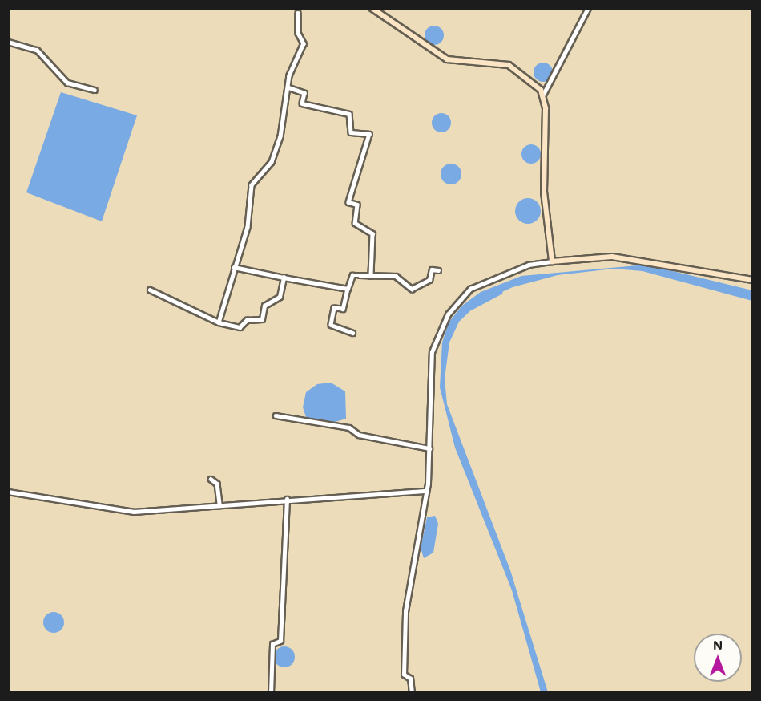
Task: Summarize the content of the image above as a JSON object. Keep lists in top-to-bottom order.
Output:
{
  "north": "top"
}
